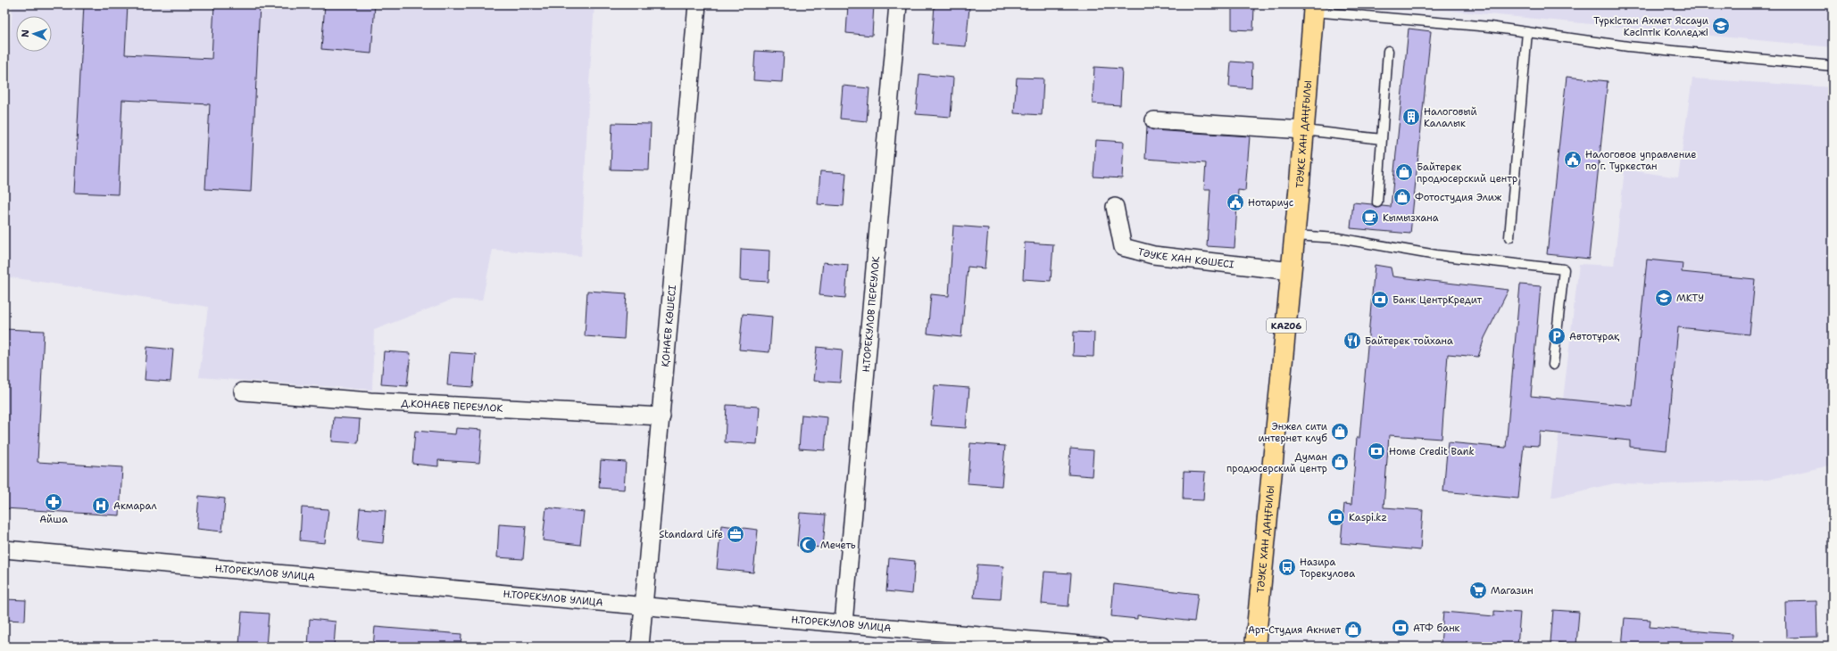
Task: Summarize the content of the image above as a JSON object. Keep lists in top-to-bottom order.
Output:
{
  "streets": {
    "main road": ["ТӘУКЕ ХАН ДАҢҒЫЛЫ", "KАZ06"],
    "street": [
      "ТӘУКЕ ХАН КӨШЕСІ",
      "Н.ТОРЕКУЛОВ ПЕРЕУЛОК",
      "ҚОНАЕВ КӨШЕСІ",
      "Д.КОНАЕВ ПЕРЕУЛОК",
      "Н.ТОРЕКУЛОВ УЛИЦА"
    ]
  },
  "crossings": [
    ["ТӘУКЕ ХАН ДАҢҒЫЛЫ", "ТӘУКЕ ХАН КӨШЕСІ"],
    ["Н.ТОРЕКУЛОВ ПЕРЕУЛОК", "Н.ТОРЕКУЛОВ УЛИЦА"],
    ["ҚОНАЕВ КӨШЕСІ", "Д.КОНАЕВ ПЕРЕУЛОК"],
    ["ҚОНАЕВ КӨШЕСІ", "Н.ТОРЕКУЛОВ УЛИЦА"]
  ],
  "places": {
    "school or university": ["Түркістан Ахмет Яссауи Кәсіптік Колледжі", "МКТУ"],
    "building": ["Налоговый Калалык"],
    "public building": ["Налоговое управление по г. Туркестан", "Нотариус"],
    "shop": [
      "Байтерек продюсерский центр",
      "Фотостудия Элиж",
      "Энжел сити интернет клуб",
      "Думан продюсерский центр",
      "Арт-Студия Акниет"
    ],
    "cafe": ["Кымызхана"],
    "bank": [
      "Банк ЦентрКредит",
      "Home Credit Bank",
      "Kaspi.kz",
      "АТФ банк"
    ],
    "parking": ["Автотұрақ"],
    "restaurant": ["Байтерек тойхана"],
    "pharmacy": ["Айша"],
    "hospital": ["Акмарал"],
    "office": ["Standard Life"],
    "mosque": ["Мечеть"],
    "bus stop": ["Назира Торекулова"],
    "supermarket": ["Магазин"]
  },
  "north": "left"
}
